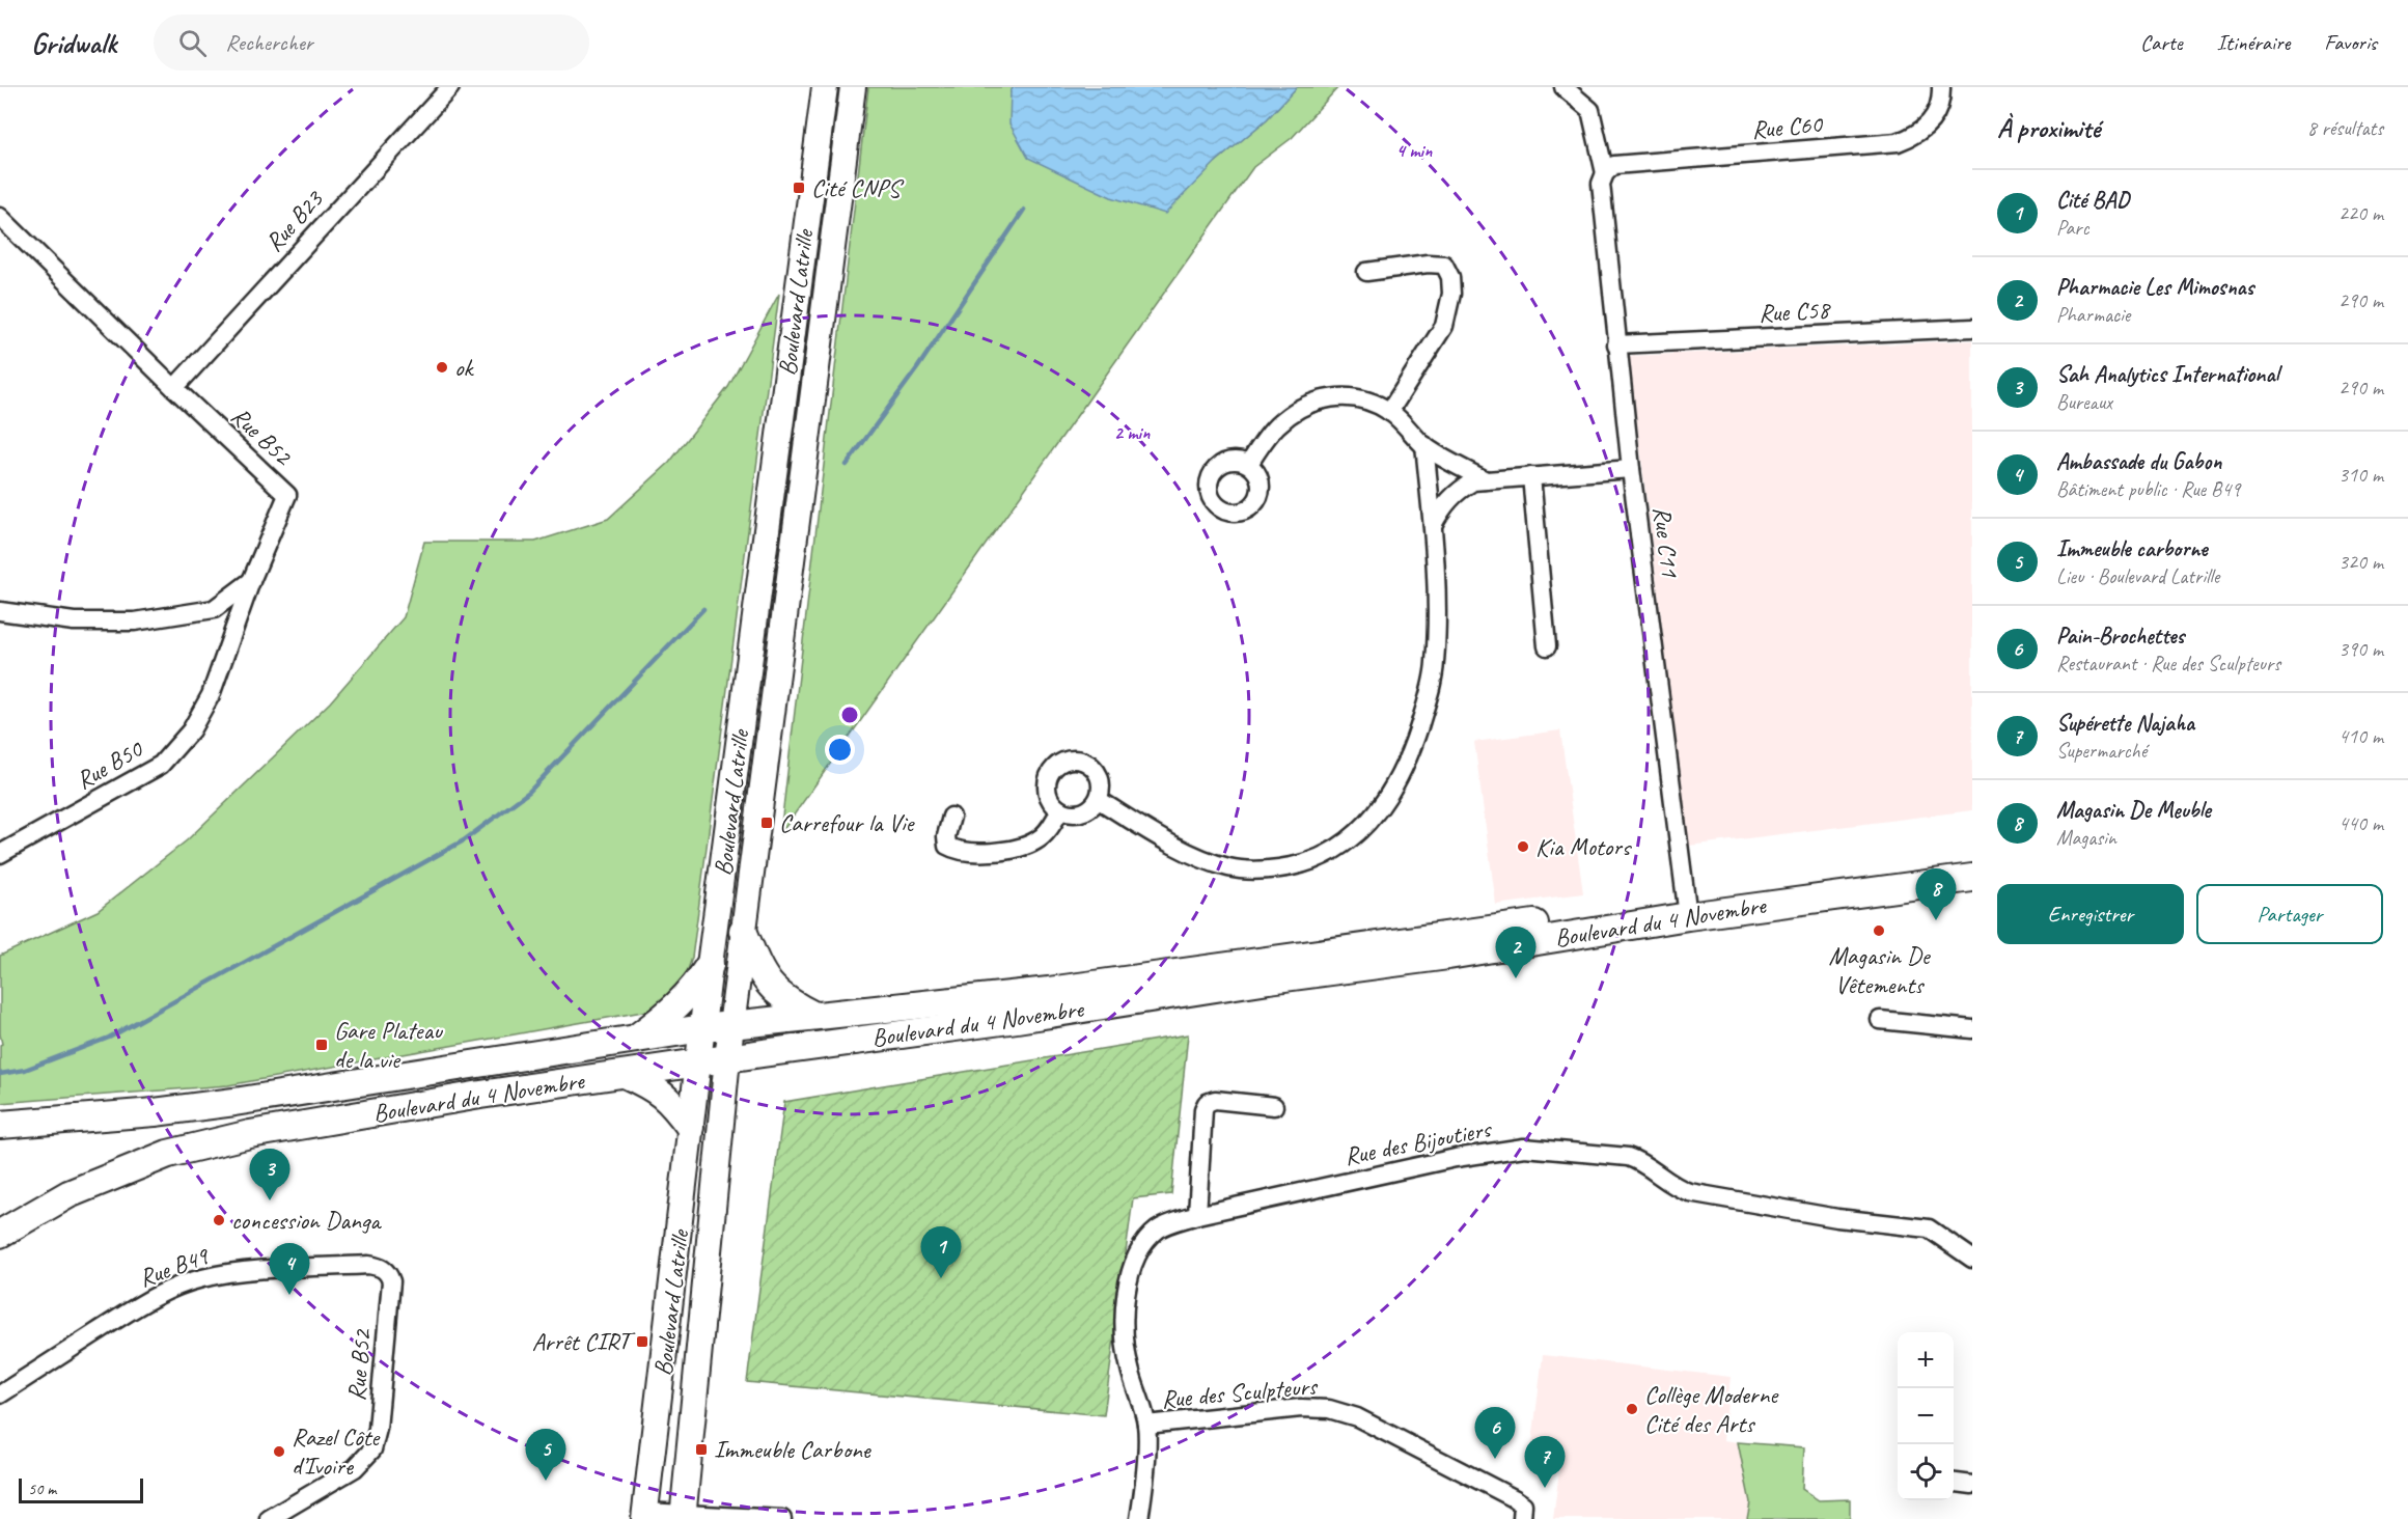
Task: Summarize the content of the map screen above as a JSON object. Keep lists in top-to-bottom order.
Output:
{
  "streets": {
    "main road": ["Boulevard Latrille", "Boulevard du 4 Novembre"],
    "street": [
      "Rue C60",
      "Rue B23",
      "Rue C58",
      "Rue B52",
      "Rue C11",
      "Rue B50",
      "Rue des Bijoutiers",
      "Rue B49",
      "Rue des Sculpteurs"
    ]
  },
  "crossings": [
    ["Rue C60", "Rue C11"],
    ["Rue B23", "Rue B52"],
    ["Boulevard Latrille", "Boulevard du 4 Novembre"],
    ["Rue C58", "Rue C11"],
    ["Rue B52", "Rue B50"],
    ["Rue B52", "Rue B49"],
    ["Rue C11", "Boulevard du 4 Novembre"],
    ["Rue des Bijoutiers", "Rue des Sculpteurs"]
  ],
  "places": {
    "transit": [
      "Cité CNPS",
      "Carrefour la Vie",
      "Gare Plateau de la vie",
      "Arrêt CIRT",
      "Immeuble Carbone"
    ],
    "other": [
      "ok",
      "Kia Motors",
      "Magasin De Vêtements",
      "concession Danga",
      "Collège Moderne Cité des Arts",
      "Razel Côte d’Ivoire"
    ]
  },
  "scale_bar": "50 m",
  "page": {
    "header": "Gridwalk",
    "search": "Rechercher",
    "nav": ["Carte", "Itinéraire", "Favoris"],
    "heading": ["À proximité", "8 résultats"],
    "list": [
      {
        "mark": "1",
        "name": "Cité BAD",
        "note": "Parc",
        "value": "220 m"
      },
      {
        "mark": "2",
        "name": "Pharmacie Les Mimosnas",
        "note": "Pharmacie",
        "value": "290 m"
      },
      {
        "mark": "3",
        "name": "Sah Analytics International",
        "note": "Bureaux",
        "value": "290 m"
      },
      {
        "mark": "4",
        "name": "Ambassade du Gabon",
        "note": "Bâtiment public · Rue B49",
        "value": "310 m"
      },
      {
        "mark": "5",
        "name": "Immeuble carborne",
        "note": "Lieu · Boulevard Latrille",
        "value": "320 m"
      },
      {
        "mark": "6",
        "name": "Pain-Brochettes",
        "note": "Restaurant · Rue des Sculpteurs",
        "value": "390 m"
      },
      {
        "mark": "7",
        "name": "Supérette Najaha",
        "note": "Supermarché",
        "value": "410 m"
      },
      {
        "mark": "8",
        "name": "Magasin De Meuble",
        "note": "Magasin",
        "value": "440 m"
      }
    ],
    "buttons": ["Enregistrer", "Partager"],
    "pins": [
      "8",
      "2",
      "3",
      "1",
      "4",
      "6",
      "5",
      "7"
    ],
    "map_buttons": ["+", "−"],
    "scale": "50 m"
  },
  "rings": ["4 min", "2 min"]
}
